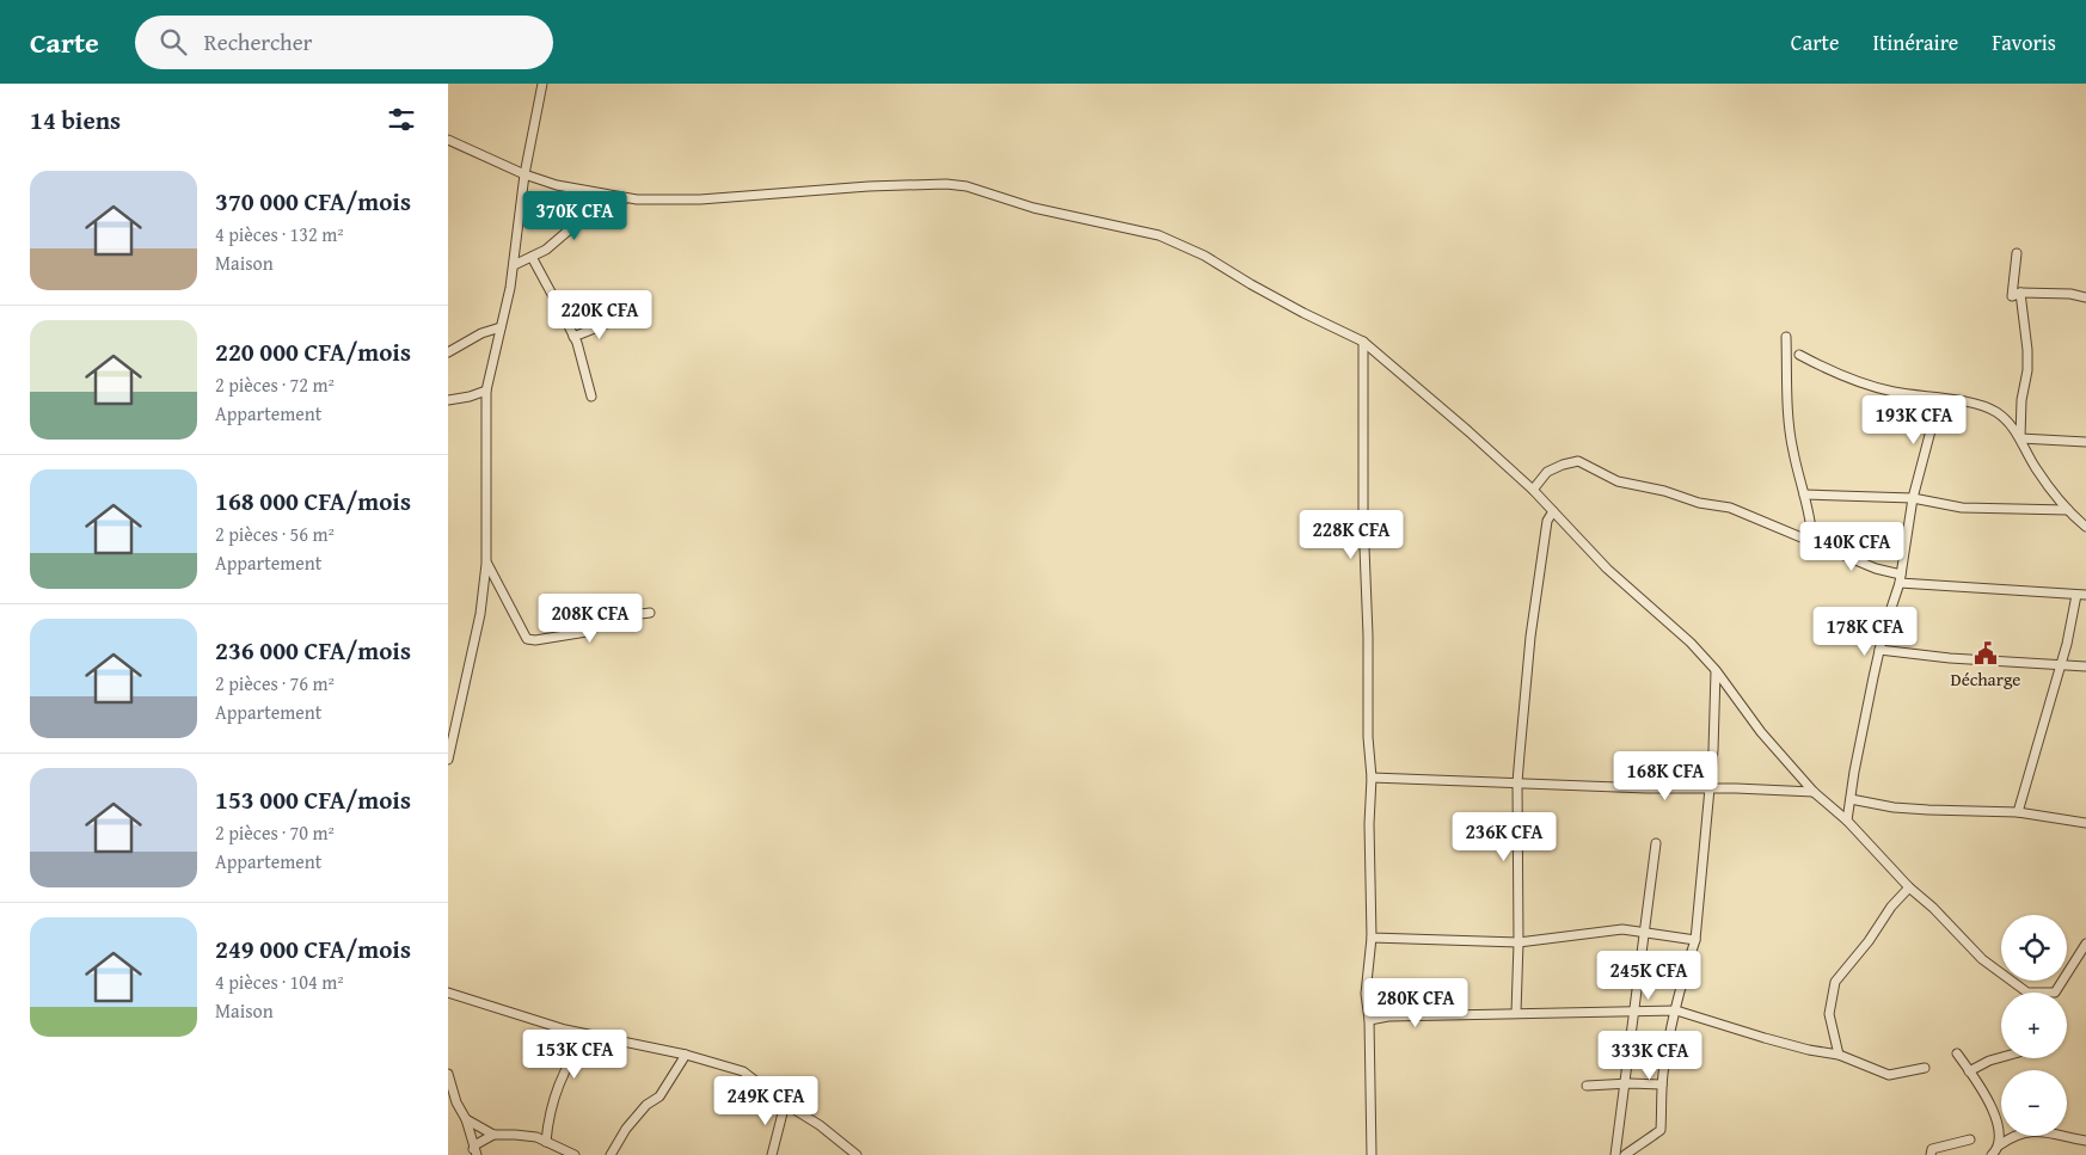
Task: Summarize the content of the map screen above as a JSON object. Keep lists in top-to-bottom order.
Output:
{
  "places": {
    "public building": ["Décharge"]
  },
  "page": {
    "header": "Carte",
    "search": "Rechercher",
    "nav": ["Carte", "Itinéraire", "Favoris"],
    "heading": "14 biens",
    "list": [
      {
        "name": "370 000 CFA/mois",
        "note": "4 pièces · 132 m² · Maison"
      },
      {
        "name": "220 000 CFA/mois",
        "note": "2 pièces · 72 m² · Appartement"
      },
      {
        "name": "168 000 CFA/mois",
        "note": "2 pièces · 56 m² · Appartement"
      },
      {
        "name": "236 000 CFA/mois",
        "note": "2 pièces · 76 m² · Appartement"
      },
      {
        "name": "153 000 CFA/mois",
        "note": "2 pièces · 70 m² · Appartement"
      },
      {
        "name": "249 000 CFA/mois",
        "note": "4 pièces · 104 m² · Maison"
      }
    ],
    "price": [
      "370K CFA",
      "220K CFA",
      "193K CFA",
      "228K CFA",
      "140K CFA",
      "208K CFA",
      "178K CFA",
      "168K CFA",
      "236K CFA",
      "245K CFA",
      "280K CFA",
      "153K CFA",
      "333K CFA",
      "249K CFA"
    ],
    "map_buttons": ["+", "−"]
  }
}
